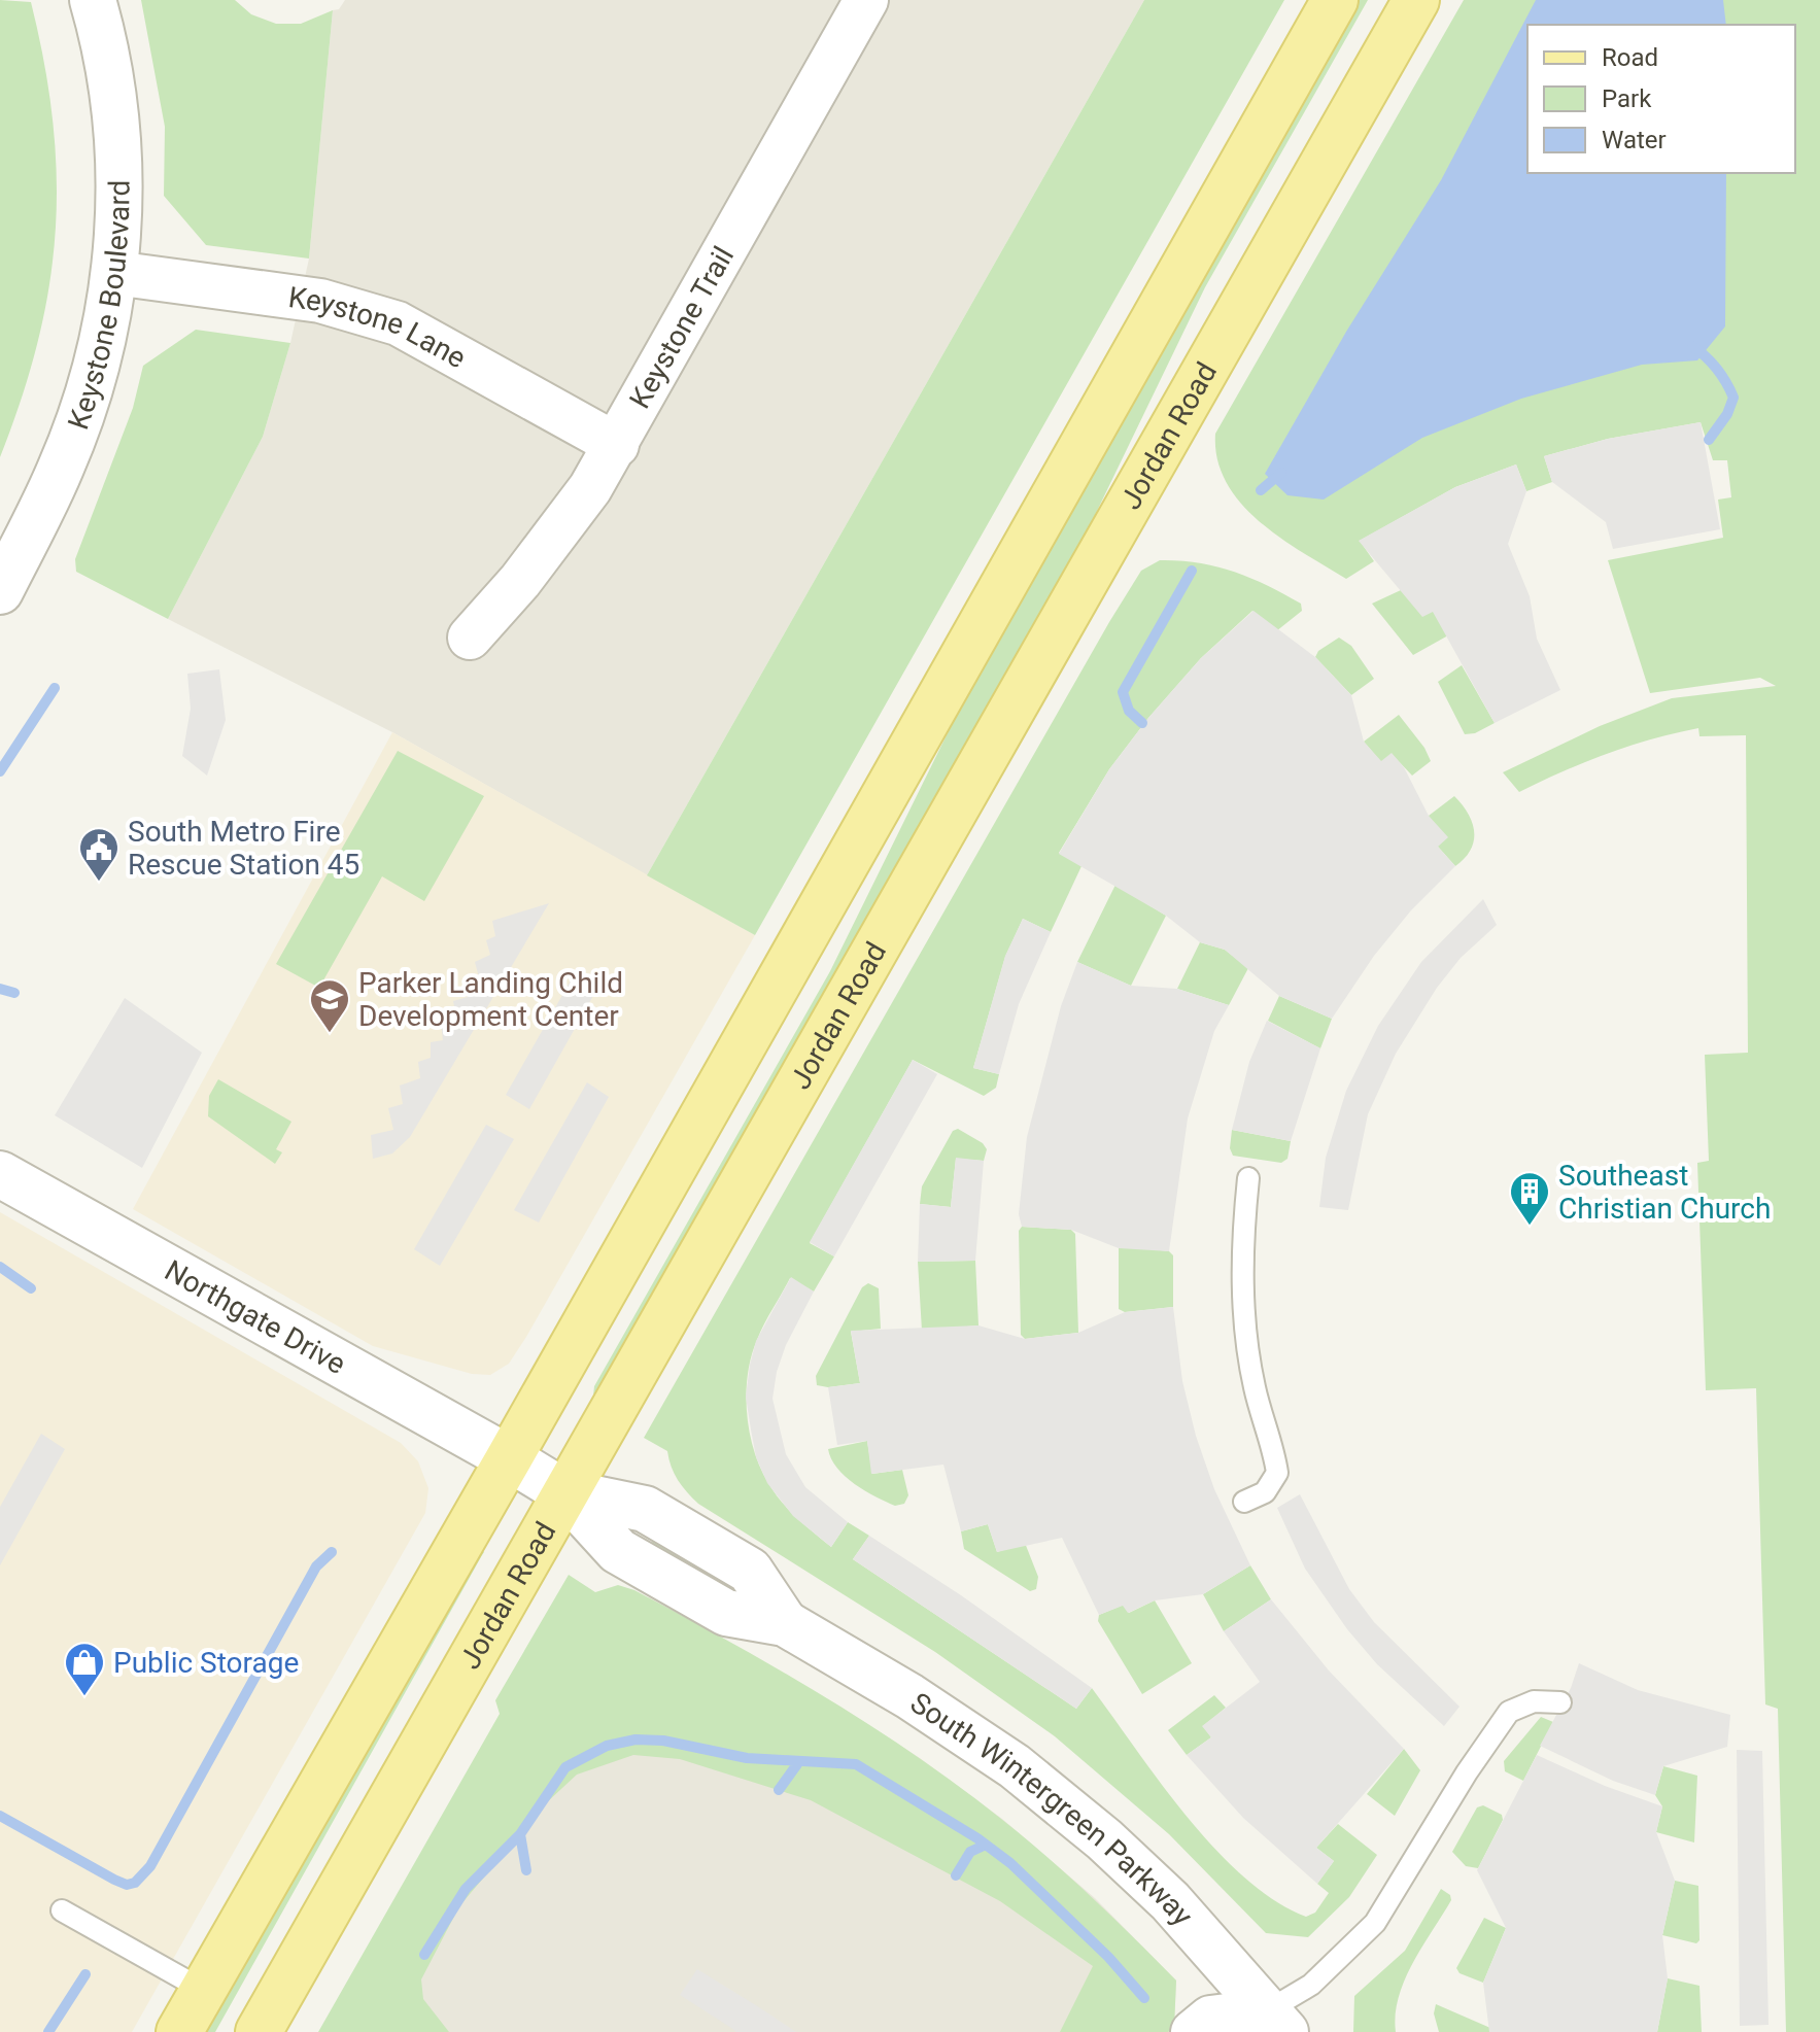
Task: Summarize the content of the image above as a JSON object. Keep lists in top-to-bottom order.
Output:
{
  "streets": {
    "main road": ["Jordan Road"],
    "street": [
      "Keystone Boulevard",
      "Keystone Trail",
      "Keystone Lane",
      "Northgate Drive",
      "South Wintergreen Parkway"
    ]
  },
  "crossings": [
    ["Keystone Boulevard", "Keystone Lane"],
    ["Keystone Trail", "Keystone Lane"],
    ["Jordan Road", "South Wintergreen Parkway"],
    ["Northgate Drive", "South Wintergreen Parkway"]
  ],
  "places": {
    "public building": ["South Metro Fire Rescue Station 45"],
    "school or university": ["Parker Landing Child Development Center"],
    "building": ["Southeast Christian Church"],
    "shop": ["Public Storage"]
  },
  "legend": ["Road", "Park", "Water"]
}
